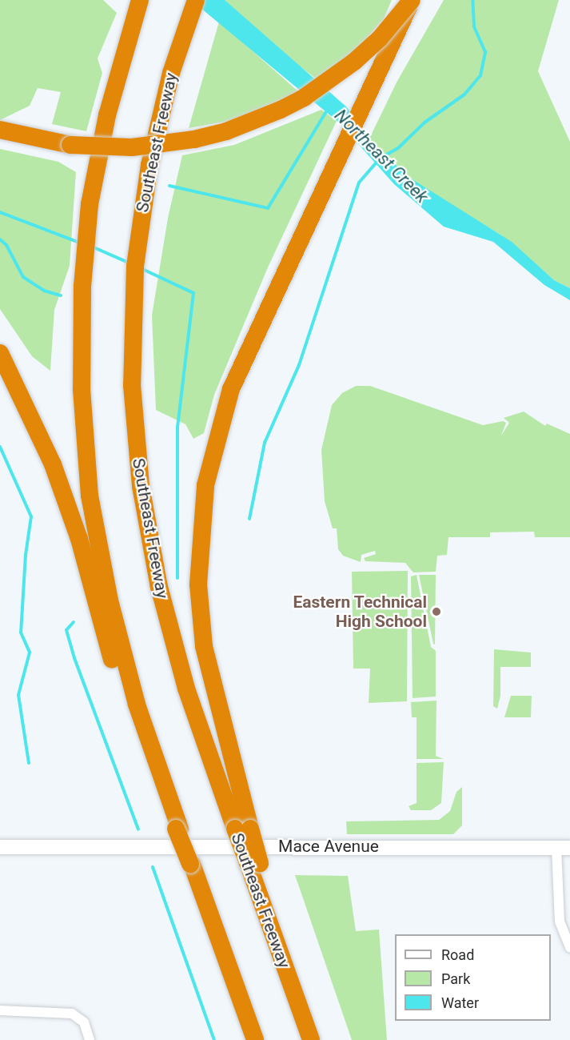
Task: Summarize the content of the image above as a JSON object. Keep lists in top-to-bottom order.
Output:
{
  "streets": {
    "highway": ["Southeast Freeway"],
    "main road": ["Mace Avenue"]
  },
  "water": ["Northeast Creek"],
  "places": ["Eastern Technical High School"],
  "legend": ["Road", "Park", "Water"]
}
